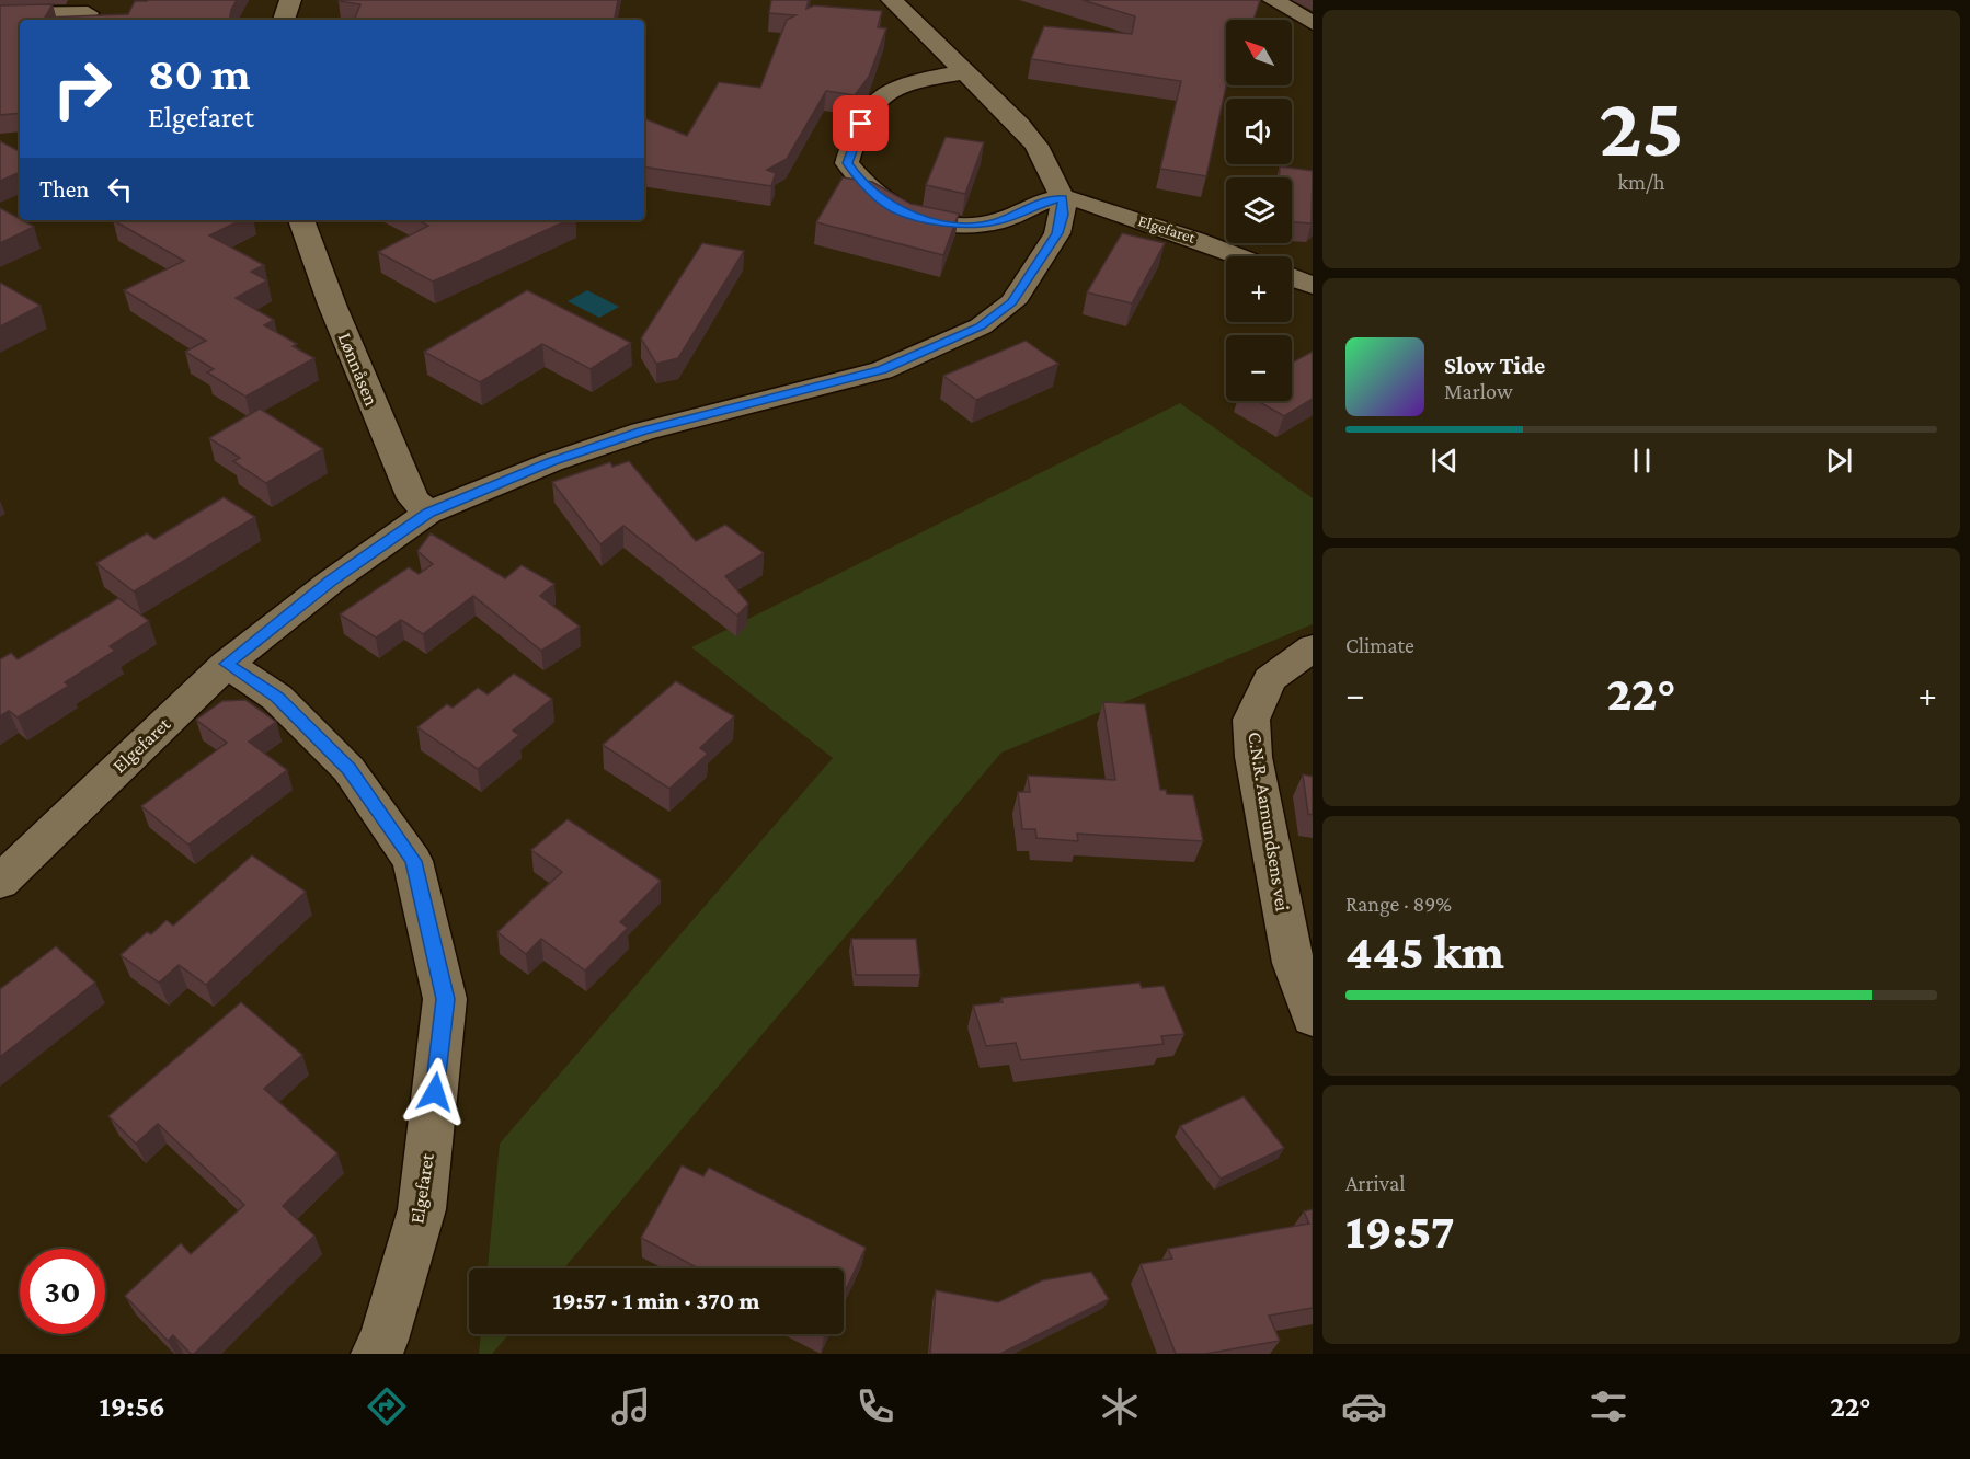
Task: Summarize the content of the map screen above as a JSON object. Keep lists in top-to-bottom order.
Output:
{
  "streets": {
    "street": ["Elgefaret", "Lønnåsen", "C.N.R. Aamundsens vei"]
  },
  "crossings": [
    ["Elgefaret", "Lønnåsen"]
  ],
  "north": "top left",
  "page": {
    "tile": [
      ["25", "km/h"],
      "Climate",
      ["Range · 89%", "445 km"],
      ["Arrival", "19:57"]
    ],
    "map_buttons": ["+", "−"],
    "turn": ["80 m", "Elgefaret"],
    "then": "Then",
    "song": ["Slow Tide", "Marlow"],
    "heat": ["−", "22°", "+"],
    "limit": "30",
    "trip": "19:57 · 1 min · 370 m",
    "tabs": ["19:56", "22°"]
  }
}
